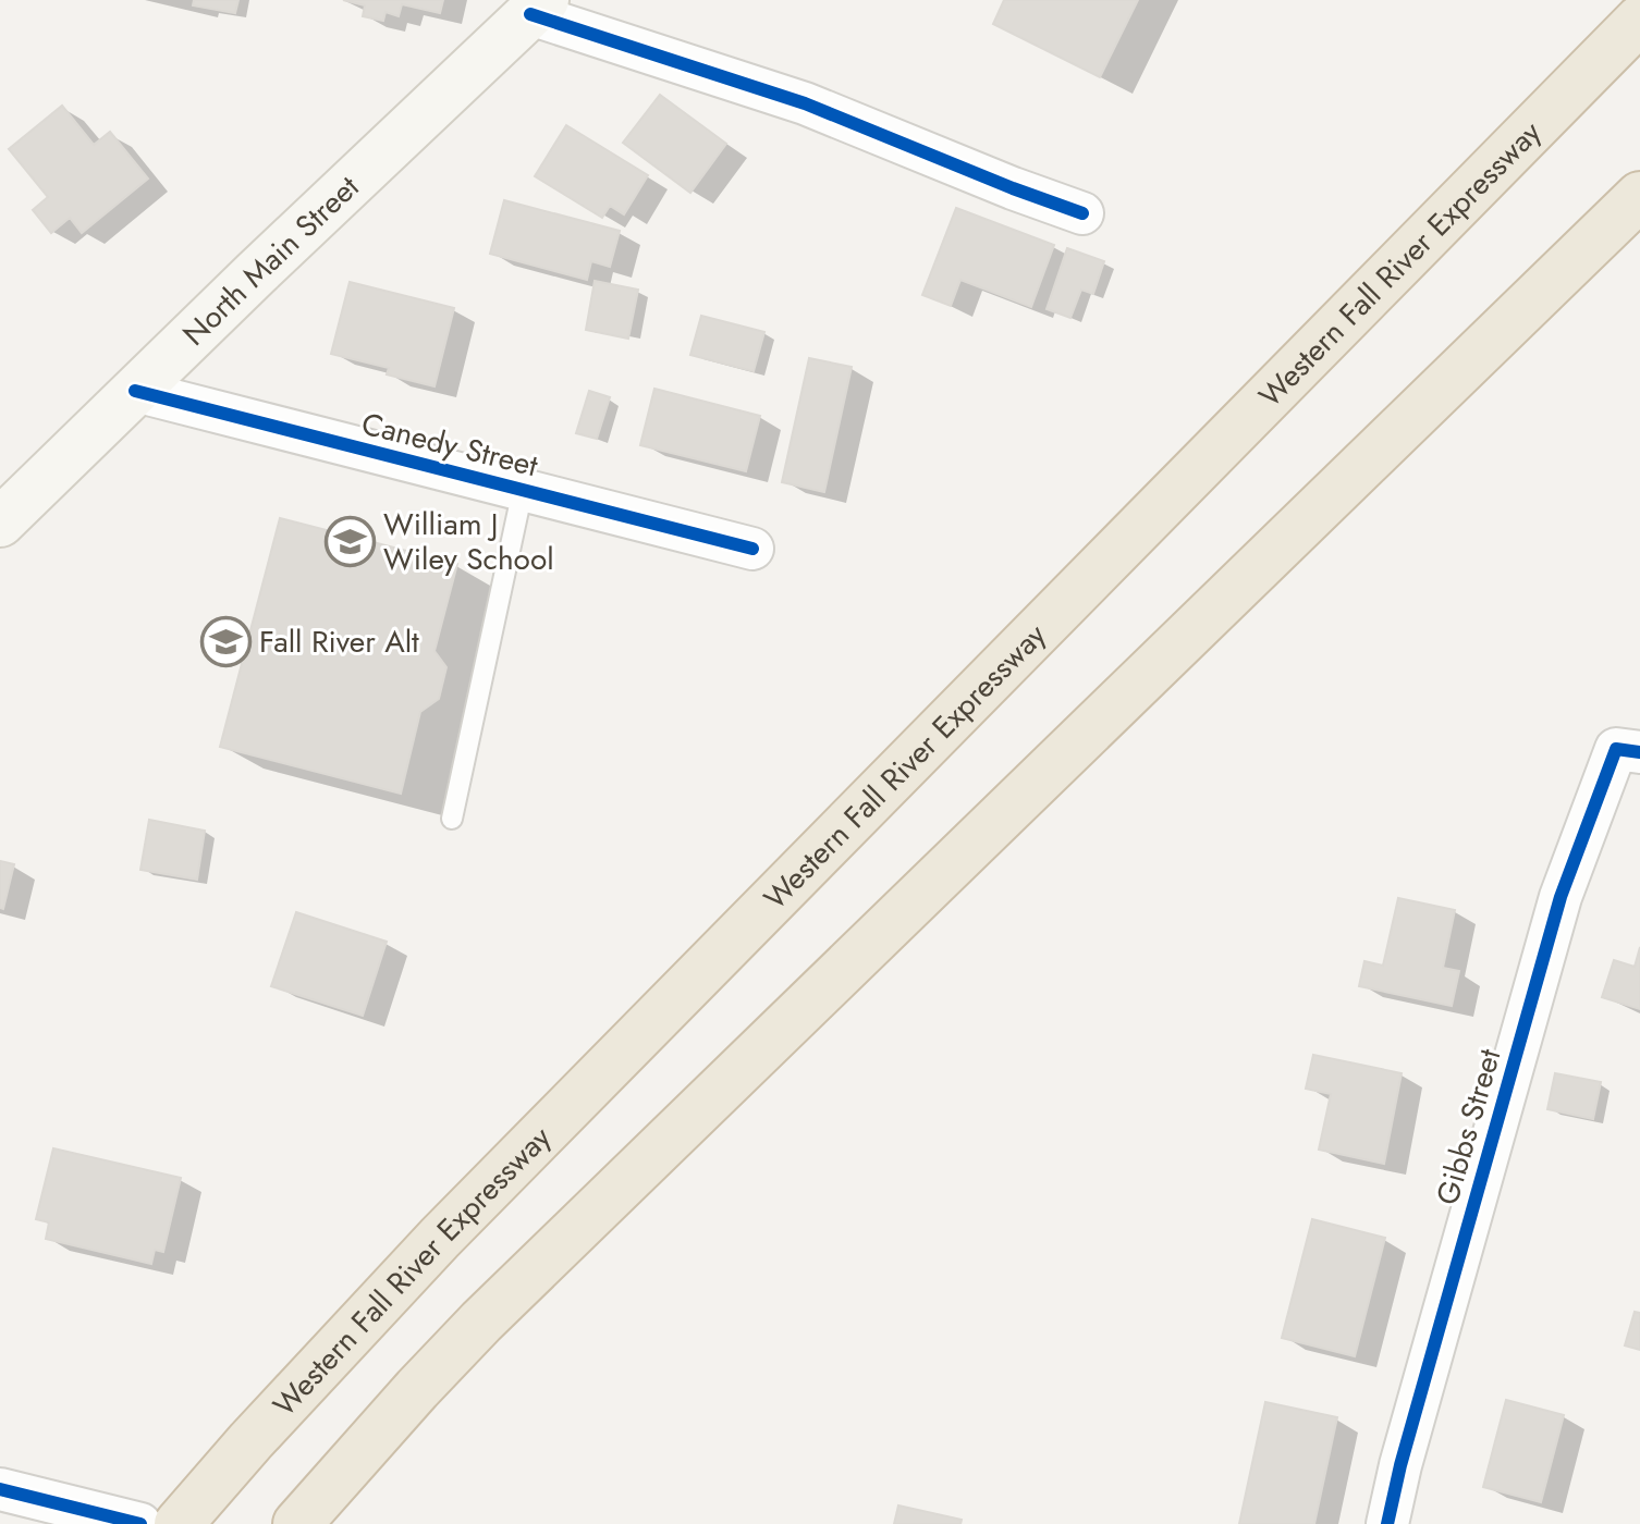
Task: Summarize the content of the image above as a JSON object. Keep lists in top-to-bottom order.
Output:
{
  "streets": {
    "highway": ["Western Fall River Expressway"],
    "main road": ["North Main Street"],
    "street": ["Canedy Street", "Gibbs Street"]
  },
  "crossings": [
    ["North Main Street", "Canedy Street"]
  ],
  "places": {
    "school or university": ["William J Wiley School", "Fall River Alt"]
  }
}
